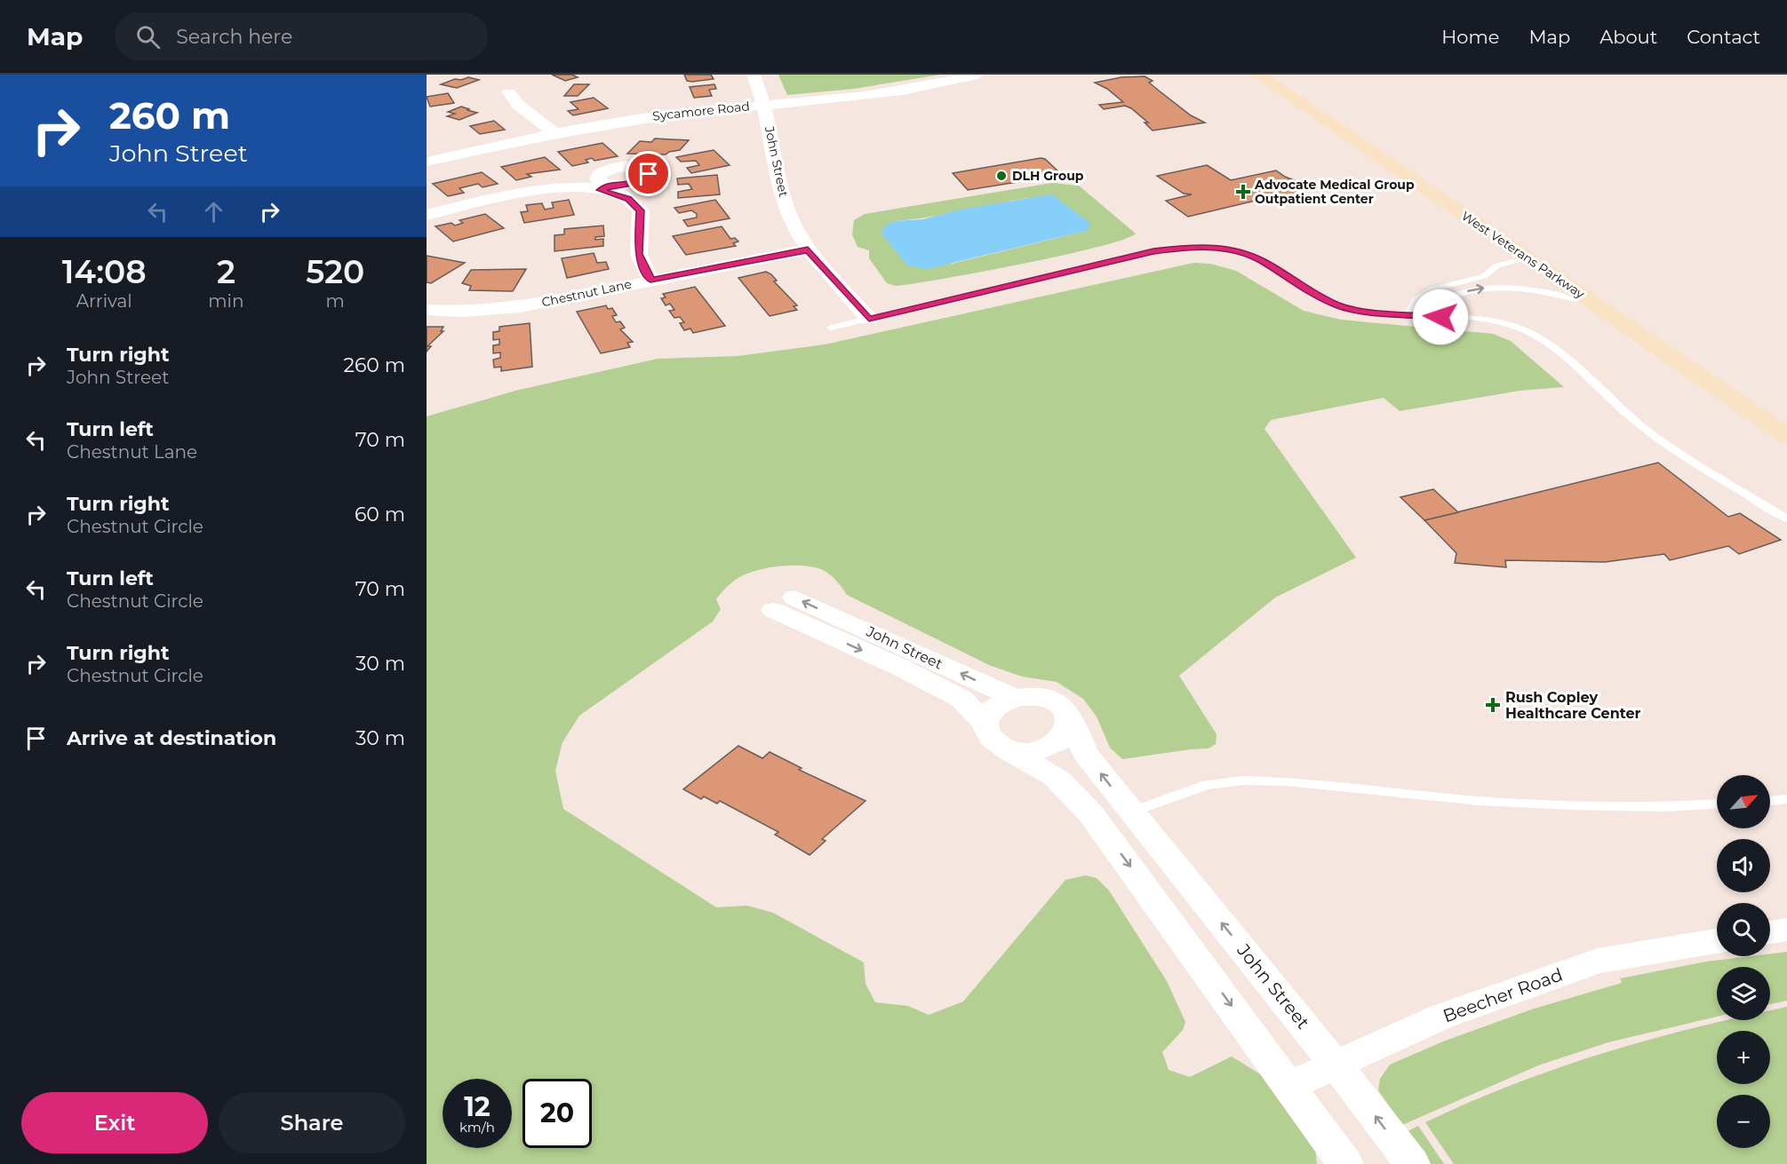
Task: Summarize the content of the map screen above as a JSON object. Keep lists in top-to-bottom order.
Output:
{
  "streets": {
    "main road": ["West Veterans Parkway"],
    "street": [
      "Sycamore Road",
      "John Street",
      "Chestnut Lane",
      "Beecher Road"
    ]
  },
  "crossings": [
    ["Sycamore Road", "John Street"],
    ["John Street", "Chestnut Lane"],
    ["John Street", "Beecher Road"]
  ],
  "places": {
    "other": ["DLH Group"],
    "health": ["Advocate Medical Group Outpatient Center", "Rush Copley Healthcare Center"]
  },
  "north": "top right",
  "page": {
    "header": "Map",
    "search": "Search here",
    "nav": [
      "Home",
      "Map",
      "About",
      "Contact"
    ],
    "turn": ["260 m", "John Street"],
    "eta": [
      "14:08",
      "Arrival",
      "2",
      "min",
      "520",
      "m"
    ],
    "list": [
      {
        "name": "Turn right",
        "note": "John Street",
        "value": "260 m"
      },
      {
        "name": "Turn left",
        "note": "Chestnut Lane",
        "value": "70 m"
      },
      {
        "name": "Turn right",
        "note": "Chestnut Circle",
        "value": "60 m"
      },
      {
        "name": "Turn left",
        "note": "Chestnut Circle",
        "value": "70 m"
      },
      {
        "name": "Turn right",
        "note": "Chestnut Circle",
        "value": "30 m"
      },
      {
        "name": "Arrive at destination",
        "value": "30 m"
      }
    ],
    "map_buttons": ["+", "−"],
    "speed": "12 km/h",
    "limit": "20",
    "buttons": ["Exit", "Share"]
  }
}
